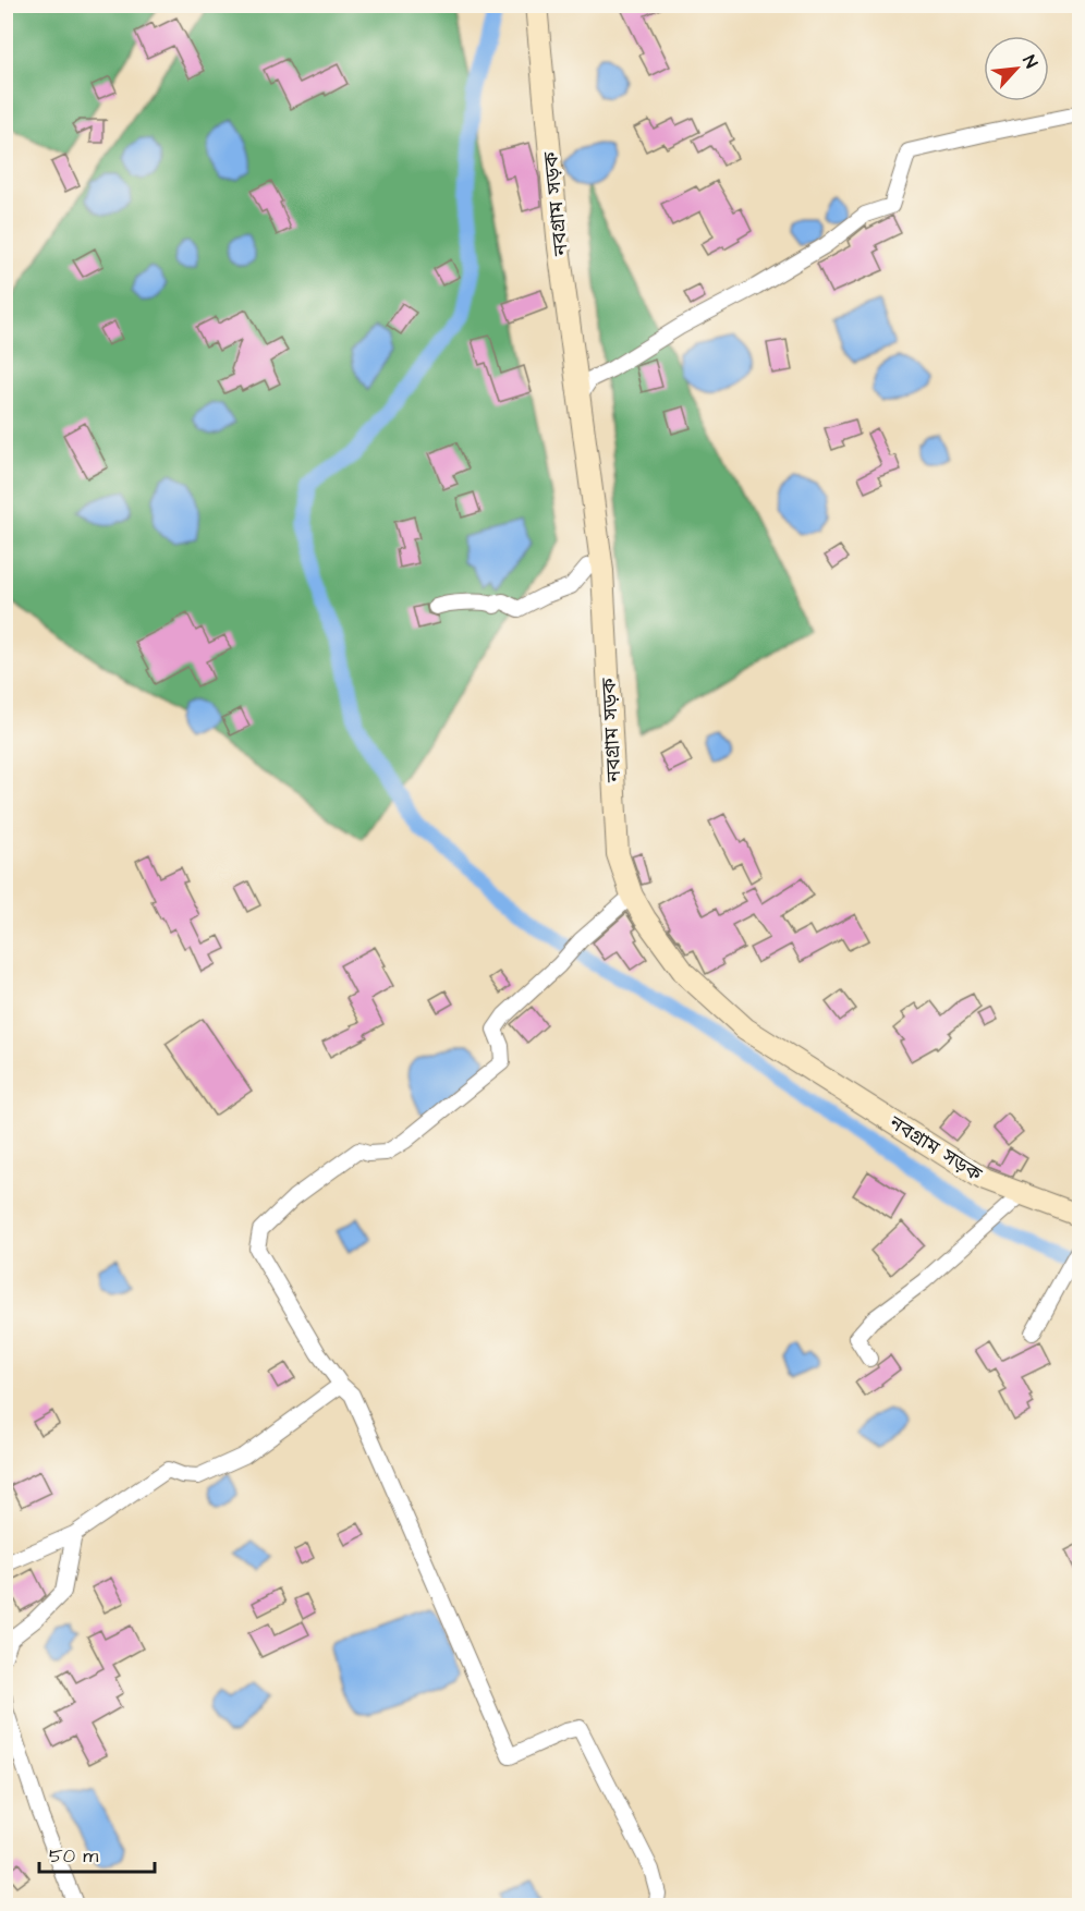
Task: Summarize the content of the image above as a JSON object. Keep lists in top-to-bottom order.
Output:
{
  "streets": {
    "main road": ["নবগ্রাম সড়ক"]
  },
  "scale_bar": "50 m",
  "north": "top right"
}
